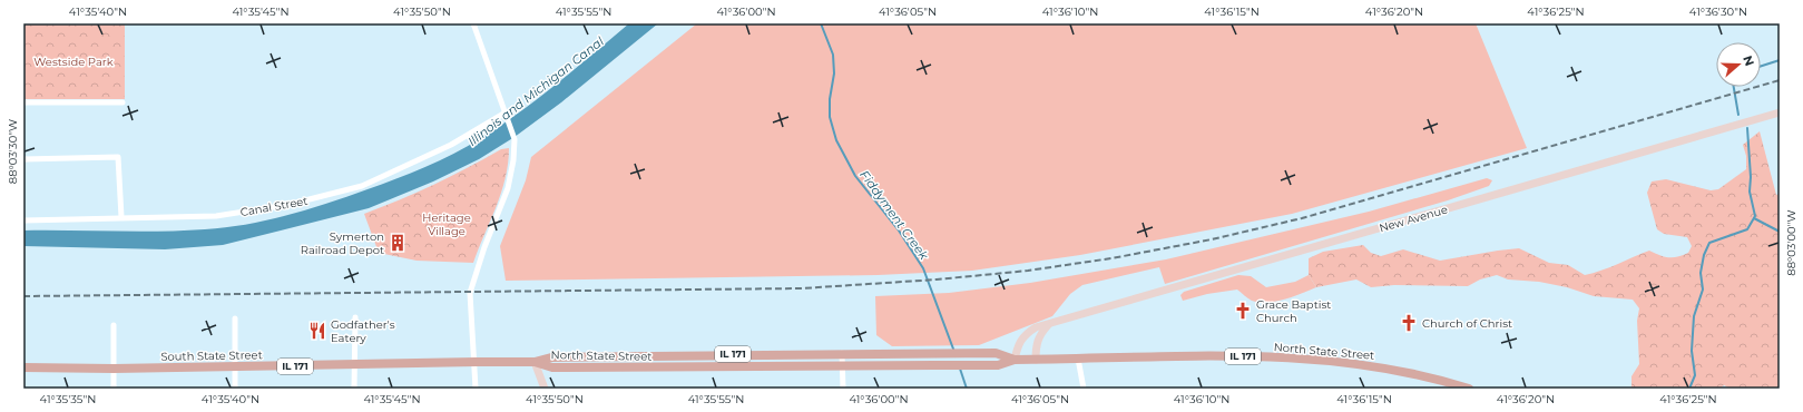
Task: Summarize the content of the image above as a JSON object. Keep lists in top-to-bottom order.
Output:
{
  "streets": {
    "main road": [
      "New Avenue",
      "North State Street",
      "IL 171",
      "South State Street"
    ],
    "street": ["Canal Street"]
  },
  "crossings": [
    ["New Avenue", "North State Street"],
    ["North State Street", "South State Street"]
  ],
  "water": ["Illinois and Michigan Canal", "Fiddyment Creek"],
  "parks": ["Westside Park", "Heritage Village"],
  "places": {
    "building": ["Symerton Railroad Depot"],
    "church": ["Grace Baptist Church", "Church of Christ"],
    "restaurant": ["Godfather's Eatery"]
  },
  "north": "right",
  "coordinates": [
    "41°35'40\"N",
    "41°35'45\"N",
    "41°35'50\"N",
    "41°35'55\"N",
    "41°36'00\"N",
    "41°36'05\"N",
    "41°36'10\"N",
    "41°36'15\"N",
    "41°36'20\"N",
    "41°36'25\"N",
    "41°36'30\"N",
    "88°03'30\"W",
    "88°03'00\"W",
    "41°35'35\"N"
  ]
}
